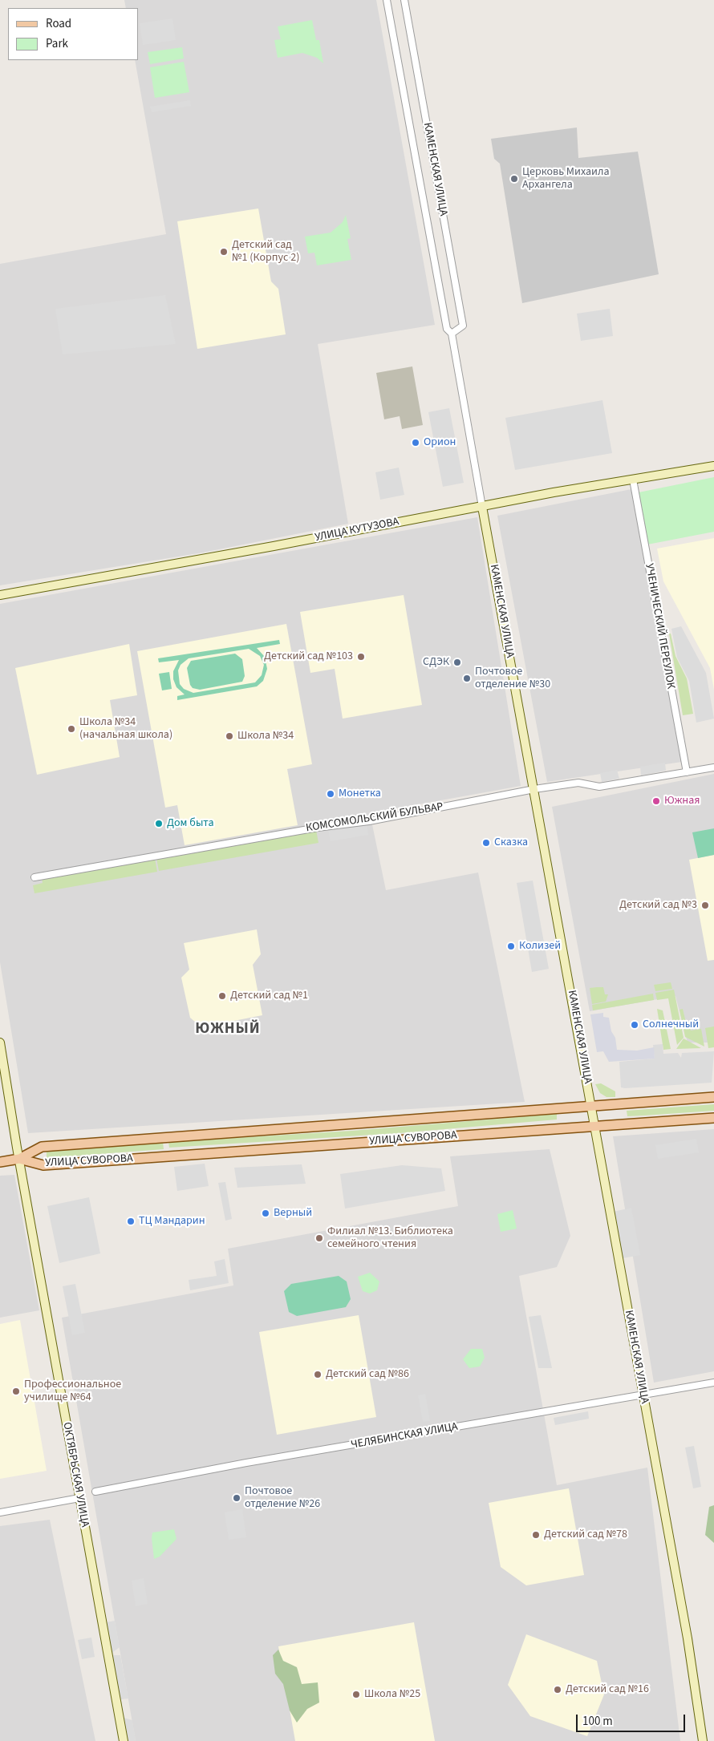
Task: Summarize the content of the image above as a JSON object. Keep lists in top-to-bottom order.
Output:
{
  "streets": {
    "main road": ["УЛИЦА СУВОРОВА"],
    "street": [
      "КАМЕНСКАЯ УЛИЦА",
      "УЛИЦА КУТУЗОВА",
      "УЧЕНИЧЕСКИЙ ПЕРЕУЛОК",
      "КОМСОМОЛЬСКИЙ БУЛЬВАР",
      "ЧЕЛЯБИНСКАЯ УЛИЦА",
      "ОКТЯБРЬСКАЯ УЛИЦА"
    ]
  },
  "crossings": [
    ["КАМЕНСКАЯ УЛИЦА", "УЛИЦА КУТУЗОВА"],
    ["КАМЕНСКАЯ УЛИЦА", "КОМСОМОЛЬСКИЙ БУЛЬВАР"],
    ["КАМЕНСКАЯ УЛИЦА", "УЛИЦА СУВОРОВА"],
    ["КАМЕНСКАЯ УЛИЦА", "ЧЕЛЯБИНСКАЯ УЛИЦА"],
    ["УЛИЦА КУТУЗОВА", "УЧЕНИЧЕСКИЙ ПЕРЕУЛОК"],
    ["УЧЕНИЧЕСКИЙ ПЕРЕУЛОК", "КОМСОМОЛЬСКИЙ БУЛЬВАР"],
    ["УЛИЦА СУВОРОВА", "ОКТЯБРЬСКАЯ УЛИЦА"]
  ],
  "districts": ["ЮЖНЫЙ"],
  "places": [
    "Церковь Михаила Архангела",
    "Детский сад №1 (Корпус 2)",
    "Орион",
    "Детский сад №103",
    "СДЭК",
    "Почтовое отделение №30",
    "Школа №34 (начальная школа)",
    "Школа №34",
    "Монетка",
    "Южная",
    "Дом быта",
    "Сказка",
    "Детский сад №3",
    "Колизей",
    "Детский сад №1",
    "Солнечный",
    "Верный",
    "ТЦ Мандарин",
    "Филиал №13. Библиотека семейного чтения",
    "Детский сад №86",
    "Профессиональное училище №64",
    "Почтовое отделение №26",
    "Детский сад №78",
    "Детский сад №16",
    "Школа №25"
  ],
  "legend": ["Road", "Park"],
  "scale_bar": "100 m"
}
